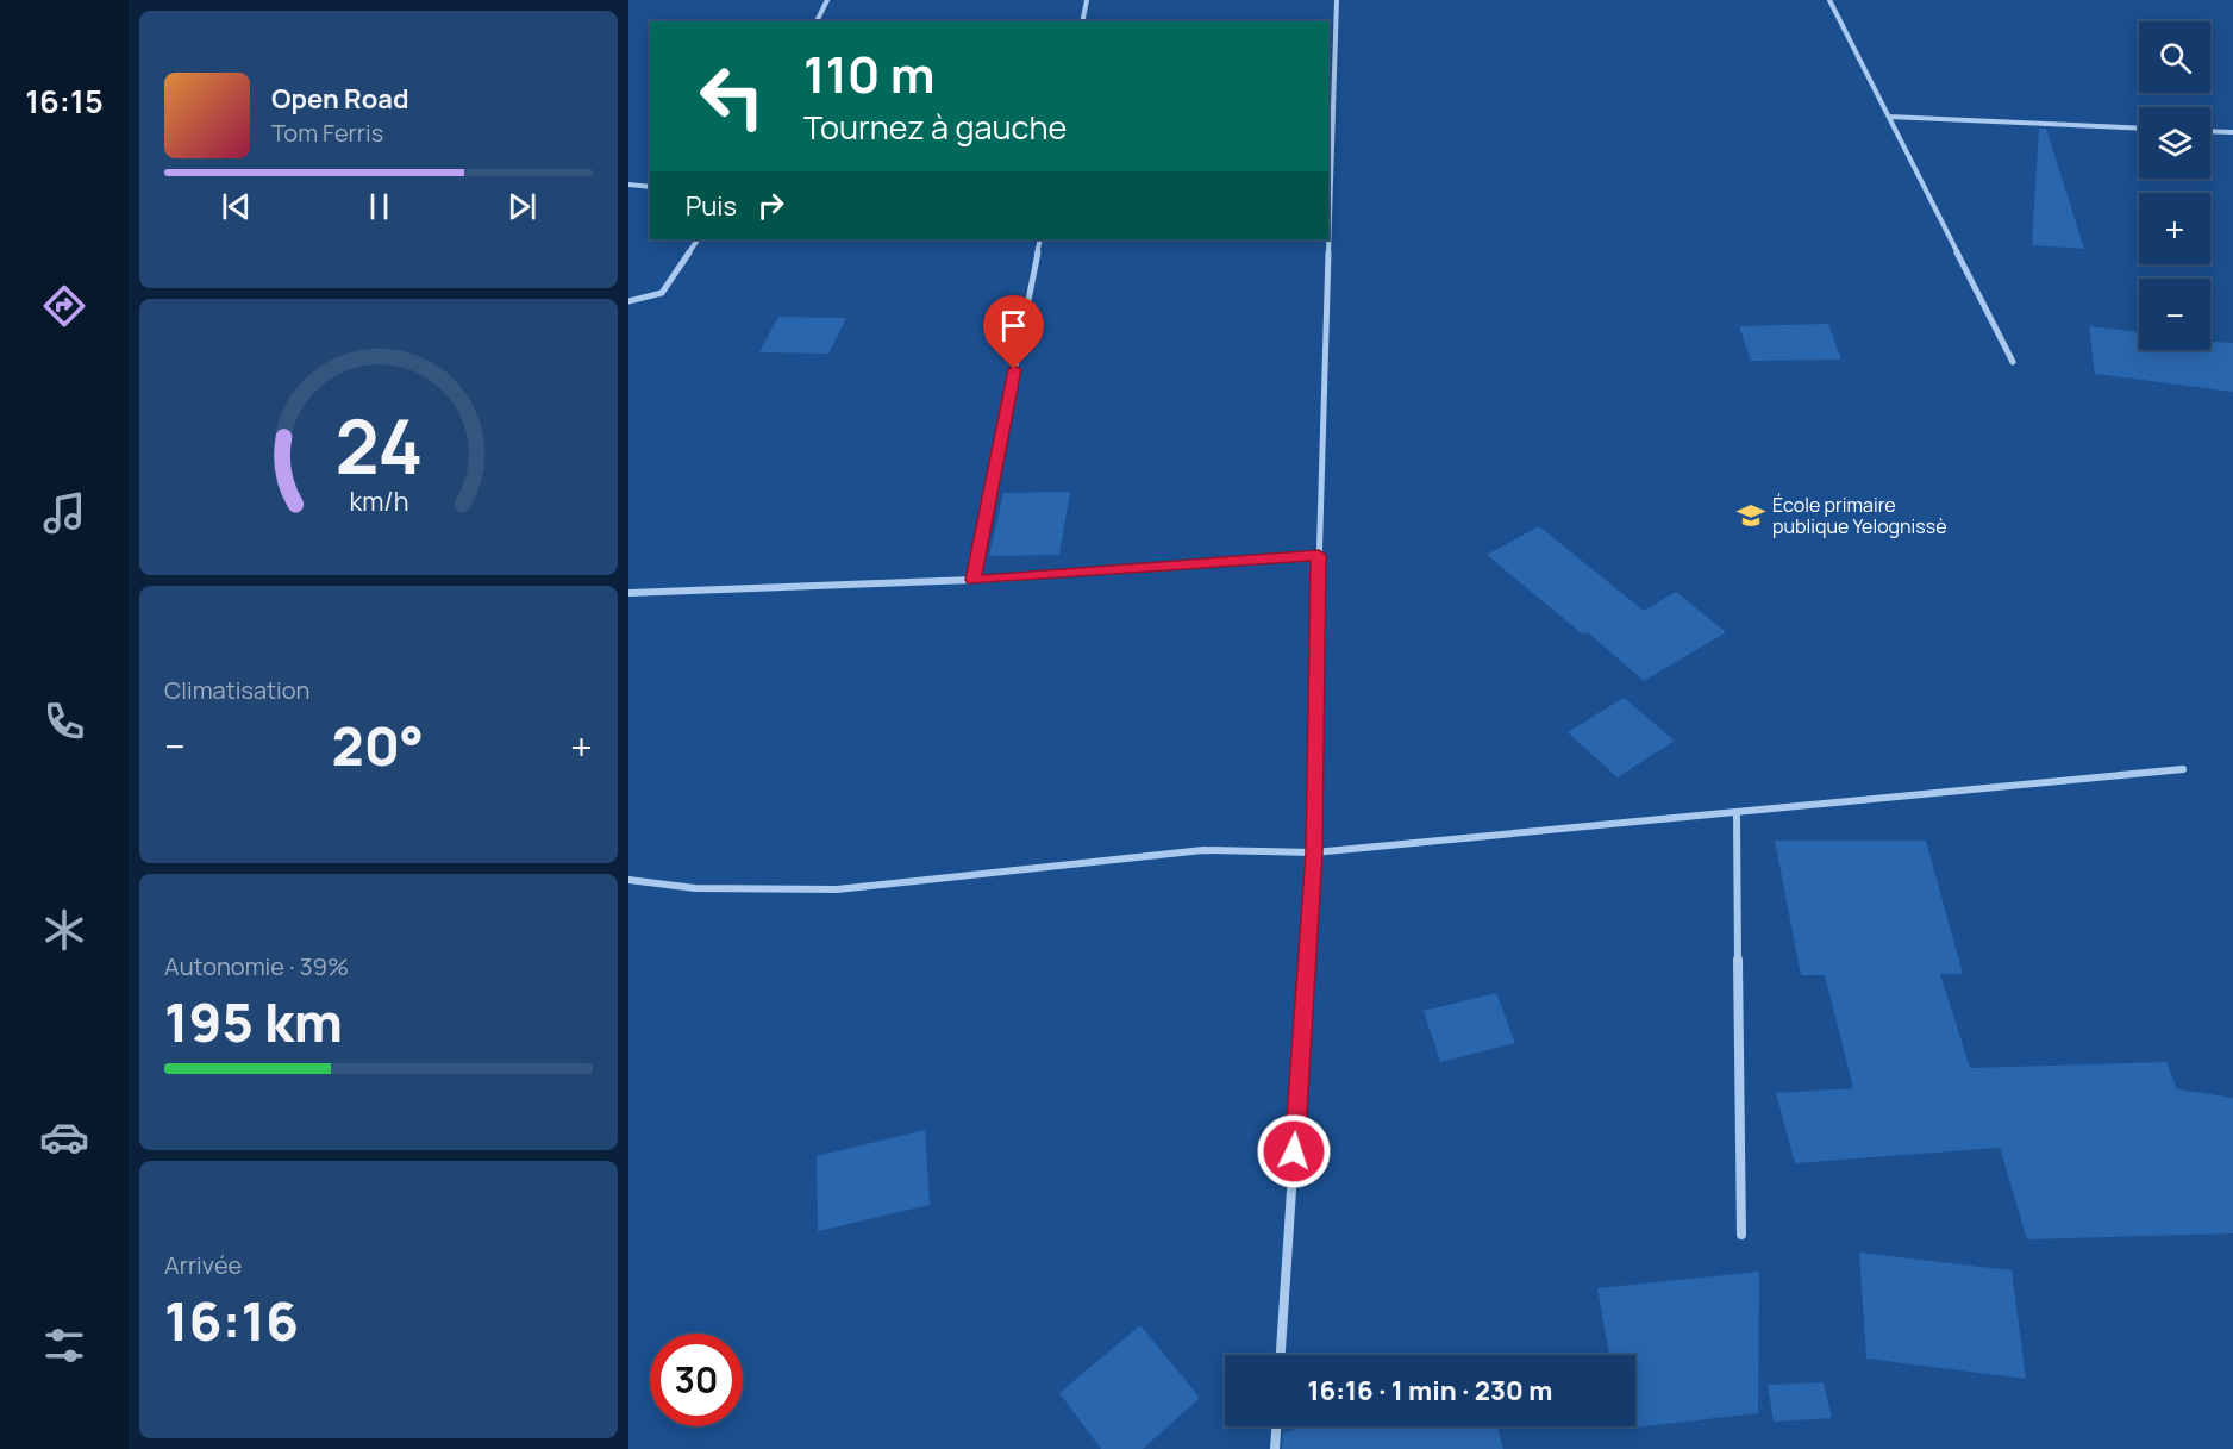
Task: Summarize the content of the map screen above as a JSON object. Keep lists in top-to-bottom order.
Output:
{
  "places": {
    "school or university": ["École primaire publique Yelognissè"]
  },
  "page": {
    "tabs": "16:15",
    "map_buttons": ["+", "−"],
    "turn": ["110 m", "Tournez à gauche"],
    "song": ["Open Road", "Tom Ferris"],
    "then": "Puis",
    "tile": [
      "Climatisation",
      ["Autonomie · 39%", "195 km"],
      ["Arrivée", "16:16"]
    ],
    "heat": ["−", "20°", "+"],
    "limit": "30",
    "trip": "16:16 · 1 min · 230 m",
    "gauge": ["24", "km/h"]
  }
}
